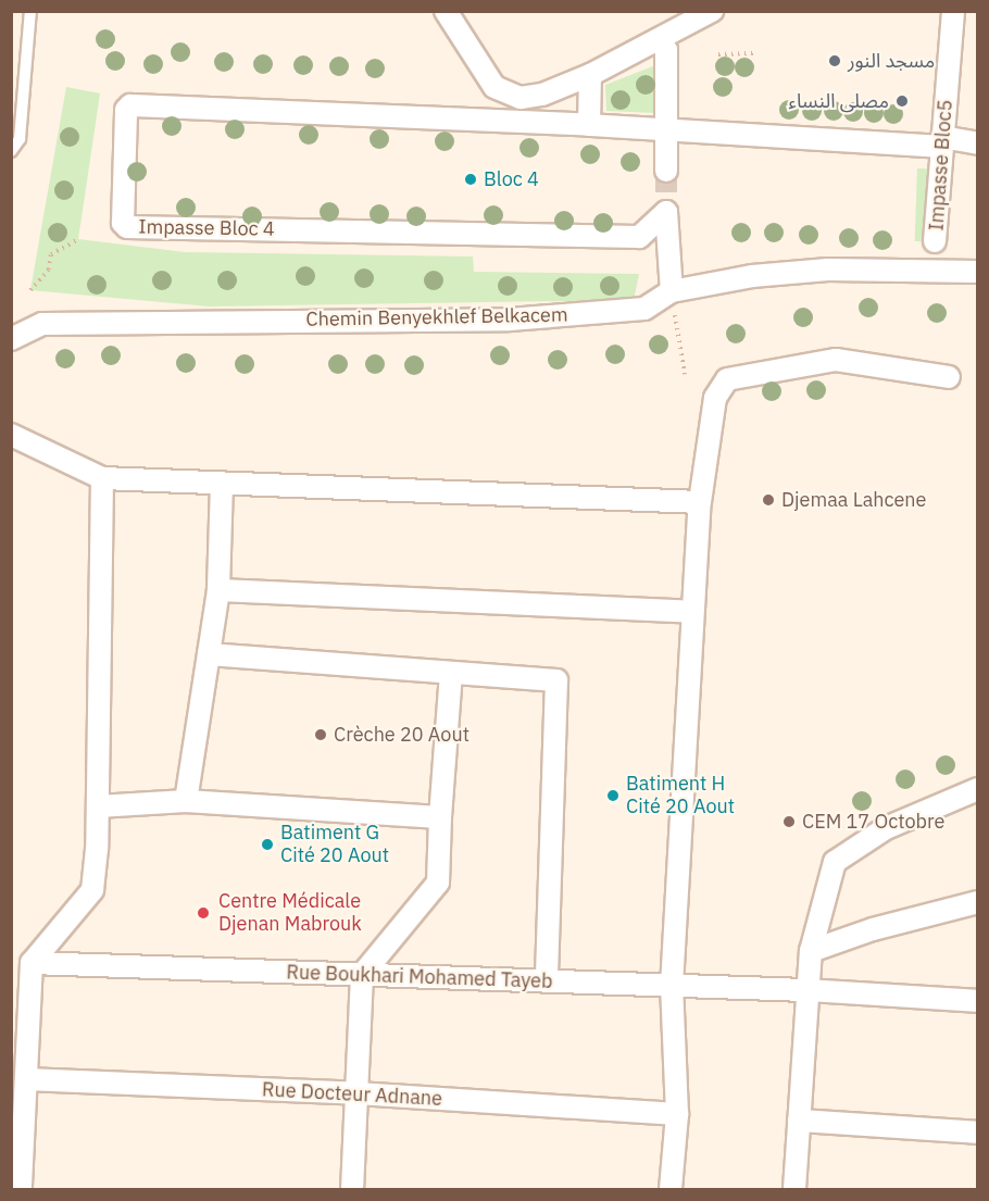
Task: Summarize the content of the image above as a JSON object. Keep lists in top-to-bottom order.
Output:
{
  "streets": {
    "street": [
      "Impasse Bloc5",
      "Impasse Bloc 4",
      "Chemin Benyekhlef Belkacem",
      "Rue Boukhari Mohamed Tayeb",
      "Rue Docteur Adnane"
    ]
  },
  "crossings": [
    ["Impasse Bloc 4", "Chemin Benyekhlef Belkacem"]
  ],
  "places": [
    "مسجد النور",
    "مصلى النساء",
    "Bloc 4",
    "Djemaa Lahcene",
    "Crèche 20 Aout",
    "Batiment H Cité 20 Aout",
    "CEM 17 Octobre",
    "Batiment G Cité 20 Aout",
    "Centre Médicale Djenan Mabrouk"
  ]
}
